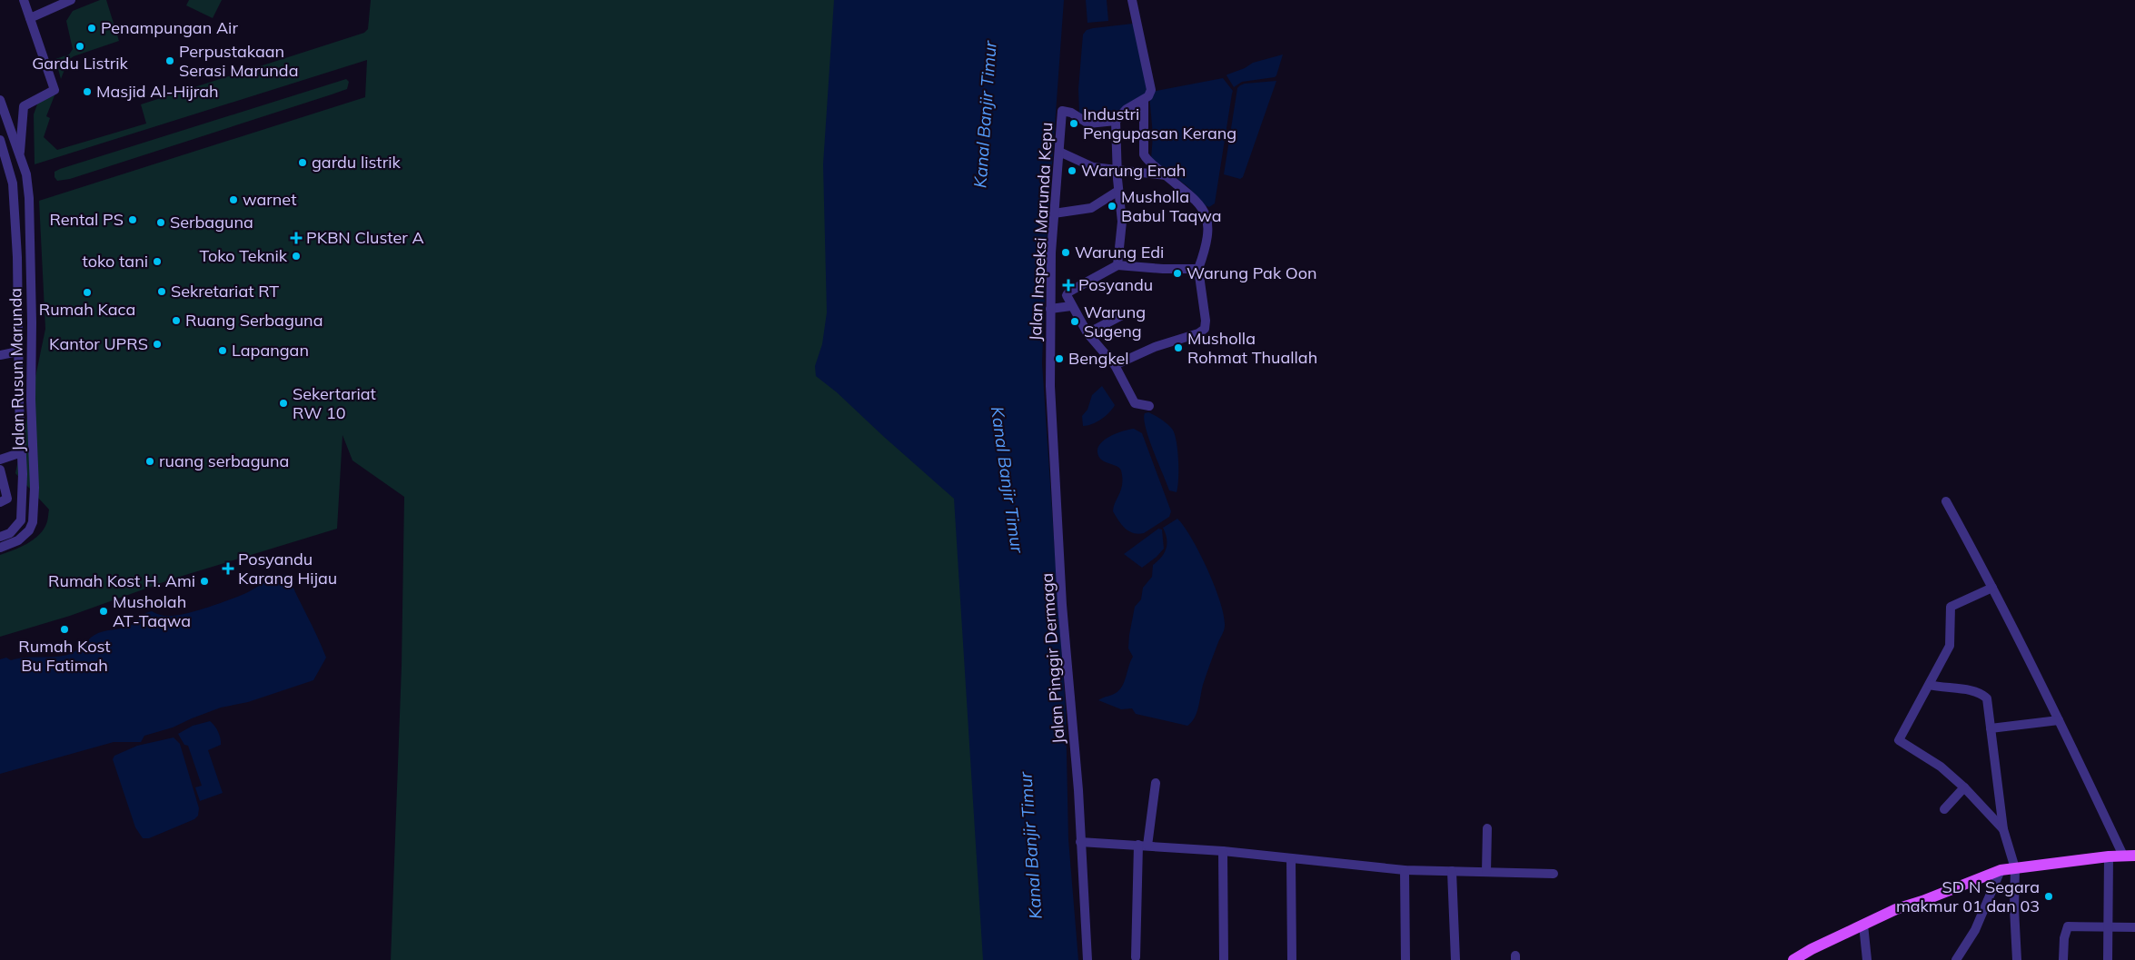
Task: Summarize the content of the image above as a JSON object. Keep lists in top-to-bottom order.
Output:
{
  "streets": {
    "street": ["Jalan Inspeksi Marunda Kepu", "Jalan Rusun Marunda", "Jalan Pinggir Dermaga"]
  },
  "crossings": [
    ["Jalan Inspeksi Marunda Kepu", "Jalan Pinggir Dermaga"]
  ],
  "water": ["Kanal Banjir Timur"],
  "places": {
    "other": [
      "Penampungan Air",
      "Gardu Listrik",
      "Perpustakaan Serasi Marunda",
      "Masjid Al-Hijrah",
      "Industri Pengupasan Kerang",
      "gardu listrik",
      "Warung Enah",
      "warnet",
      "Musholla Babul Taqwa",
      "Rental PS",
      "Serbaguna",
      "Warung Edi",
      "Toko Teknik",
      "toko tani",
      "Warung Pak Oon",
      "Sekretariat RT",
      "Rumah Kaca",
      "Ruang Serbaguna",
      "Warung Sugeng",
      "Kantor UPRS",
      "Musholla Rohmat Thuallah",
      "Lapangan",
      "Bengkel",
      "Sekertariat RW 10",
      "ruang serbaguna",
      "Rumah Kost H. Ami",
      "Musholah AT-Taqwa",
      "Rumah Kost Bu Fatimah",
      "SD N Segara makmur 01 dan 03"
    ],
    "health": ["PKBN Cluster A", "Posyandu", "Posyandu Karang Hijau"]
  }
}
